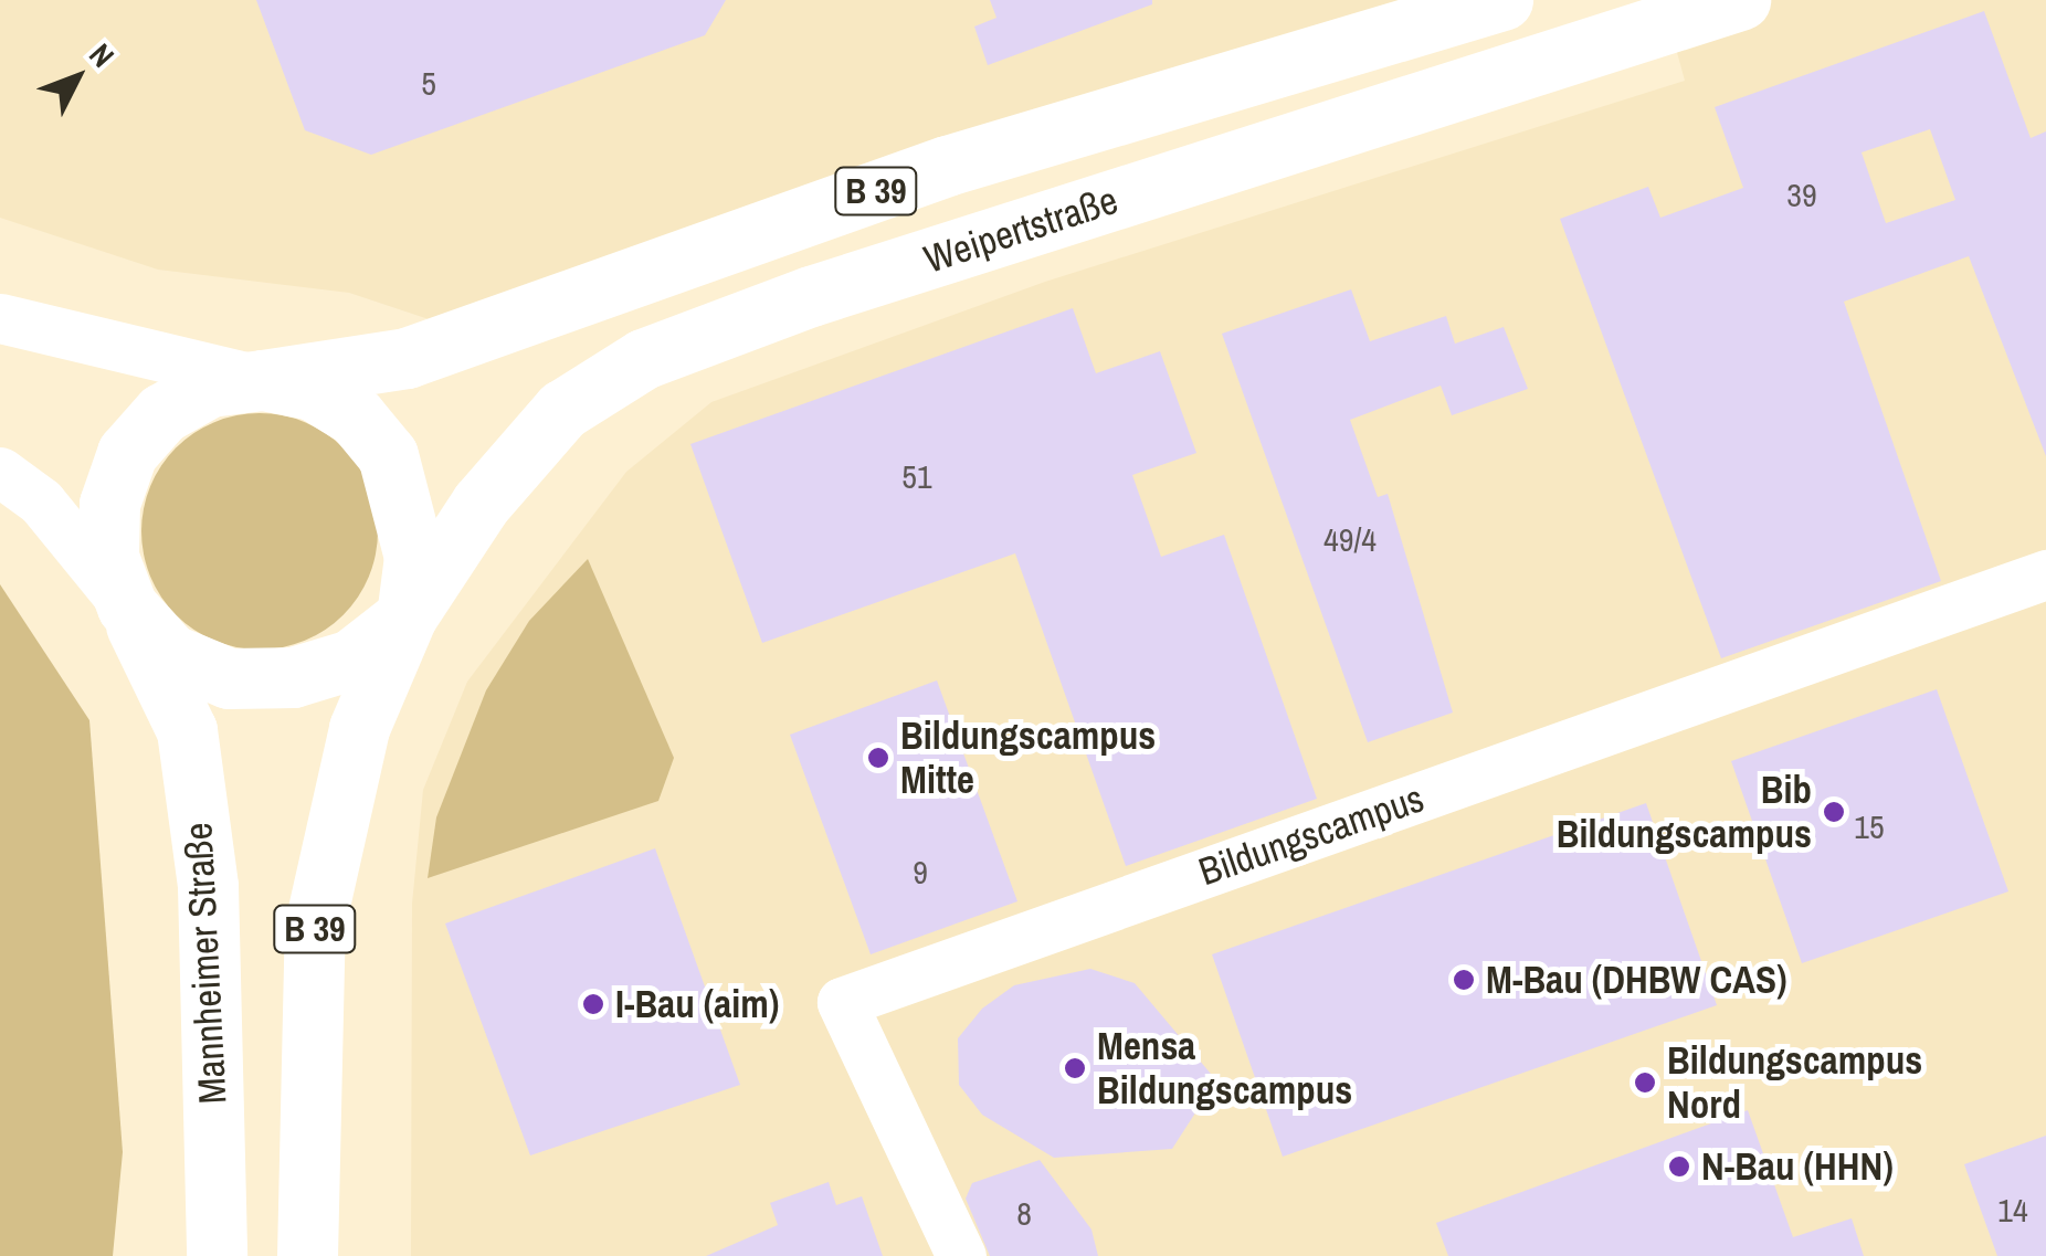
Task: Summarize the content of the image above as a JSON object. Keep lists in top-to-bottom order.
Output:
{
  "streets": {
    "main road": ["B 39", "Weipertstraße", "Mannheimer Straße"],
    "street": ["Bildungscampus"]
  },
  "crossings": [
    ["B 39", "Weipertstraße"],
    ["B 39", "Mannheimer Straße"],
    ["Weipertstraße", "Mannheimer Straße"]
  ],
  "places": [
    "Bildungscampus Mitte",
    "Bib Bildungscampus",
    "M-Bau (DHBW CAS)",
    "I-Bau (aim)",
    "Mensa Bildungscampus",
    "Bildungscampus Nord",
    "N-Bau (HHN)"
  ],
  "house_numbers": [
    "5",
    "39",
    "51",
    "49/4",
    "15",
    "9",
    "14",
    "8"
  ],
  "north": "top right"
}
